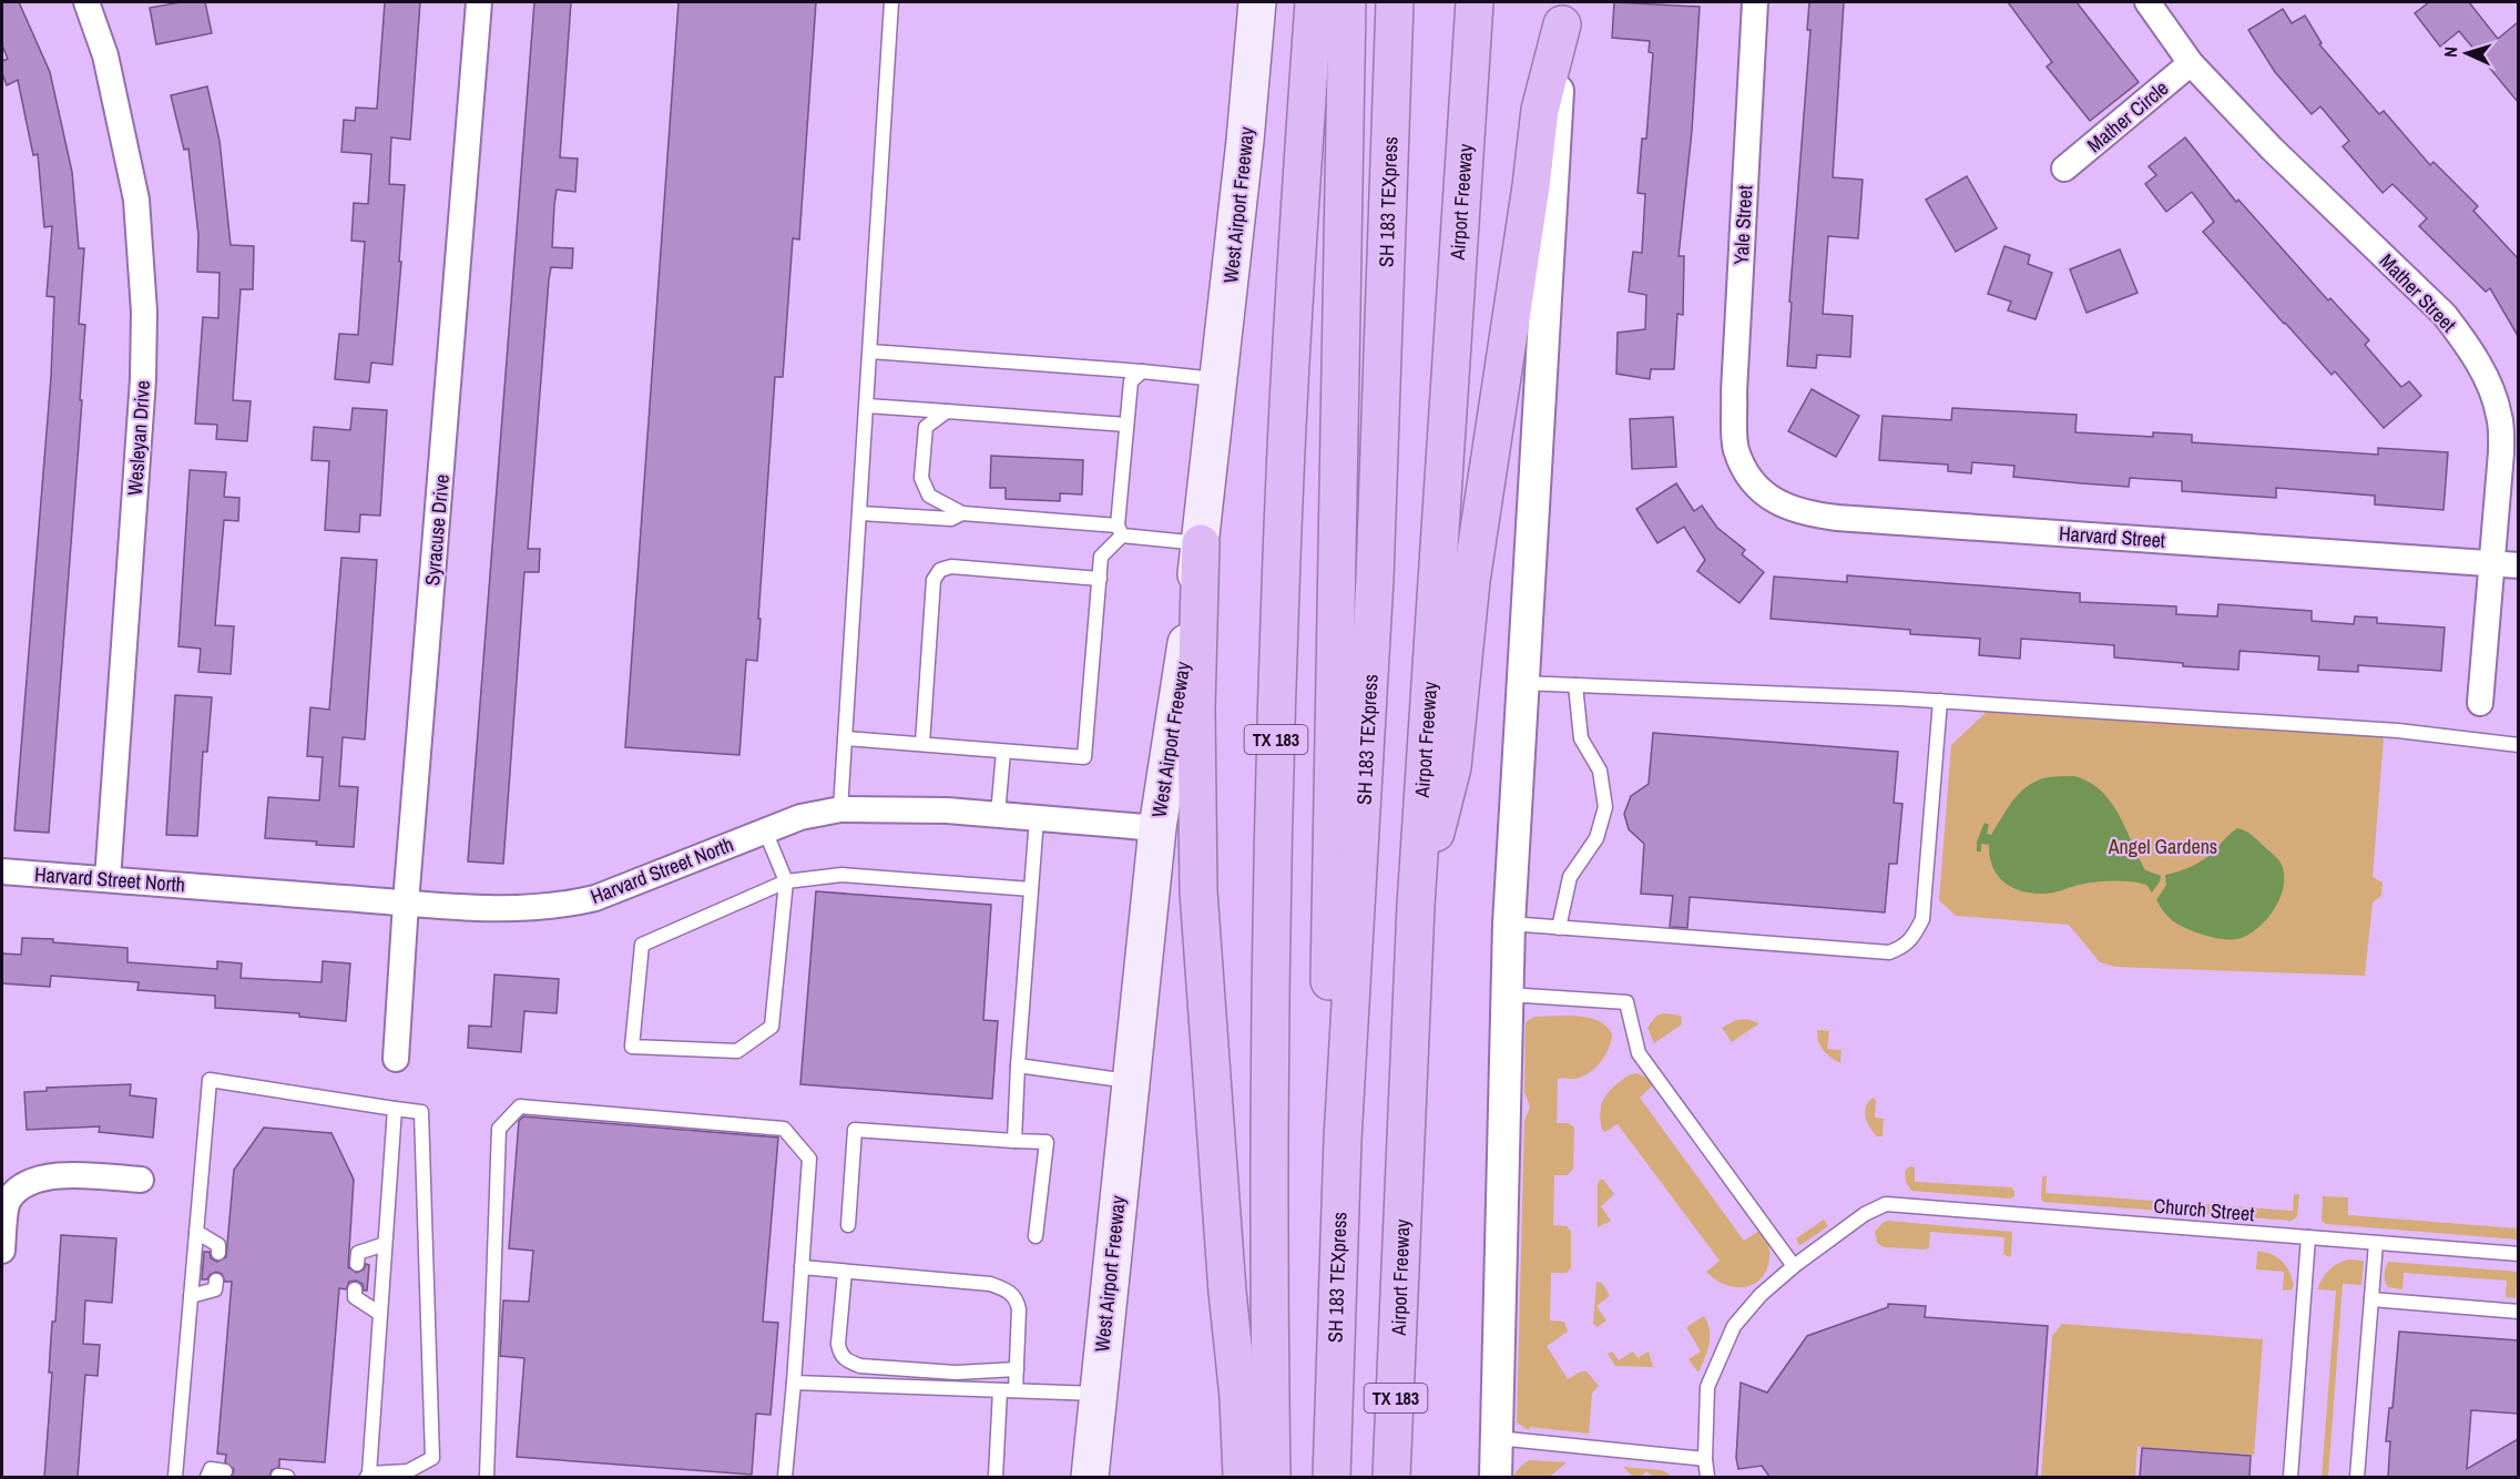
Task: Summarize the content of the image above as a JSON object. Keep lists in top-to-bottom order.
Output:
{
  "streets": {
    "highway": ["SH 183 TEXpress", "Airport Freeway", "TX 183"],
    "main road": ["West Airport Freeway"],
    "street": [
      "Mather Circle",
      "Yale Street",
      "Mather Street",
      "Wesleyan Drive",
      "Syracuse Drive",
      "Harvard Street",
      "Harvard Street North"
    ],
    "lane": ["Church Street"]
  },
  "crossings": [
    ["Mather Circle", "Mather Street"],
    ["West Airport Freeway", "Harvard Street North"],
    ["Yale Street", "Harvard Street"],
    ["Mather Street", "Harvard Street"],
    ["Wesleyan Drive", "Harvard Street North"],
    ["Syracuse Drive", "Harvard Street North"]
  ],
  "parks": ["Angel Gardens"],
  "north": "left"
}
